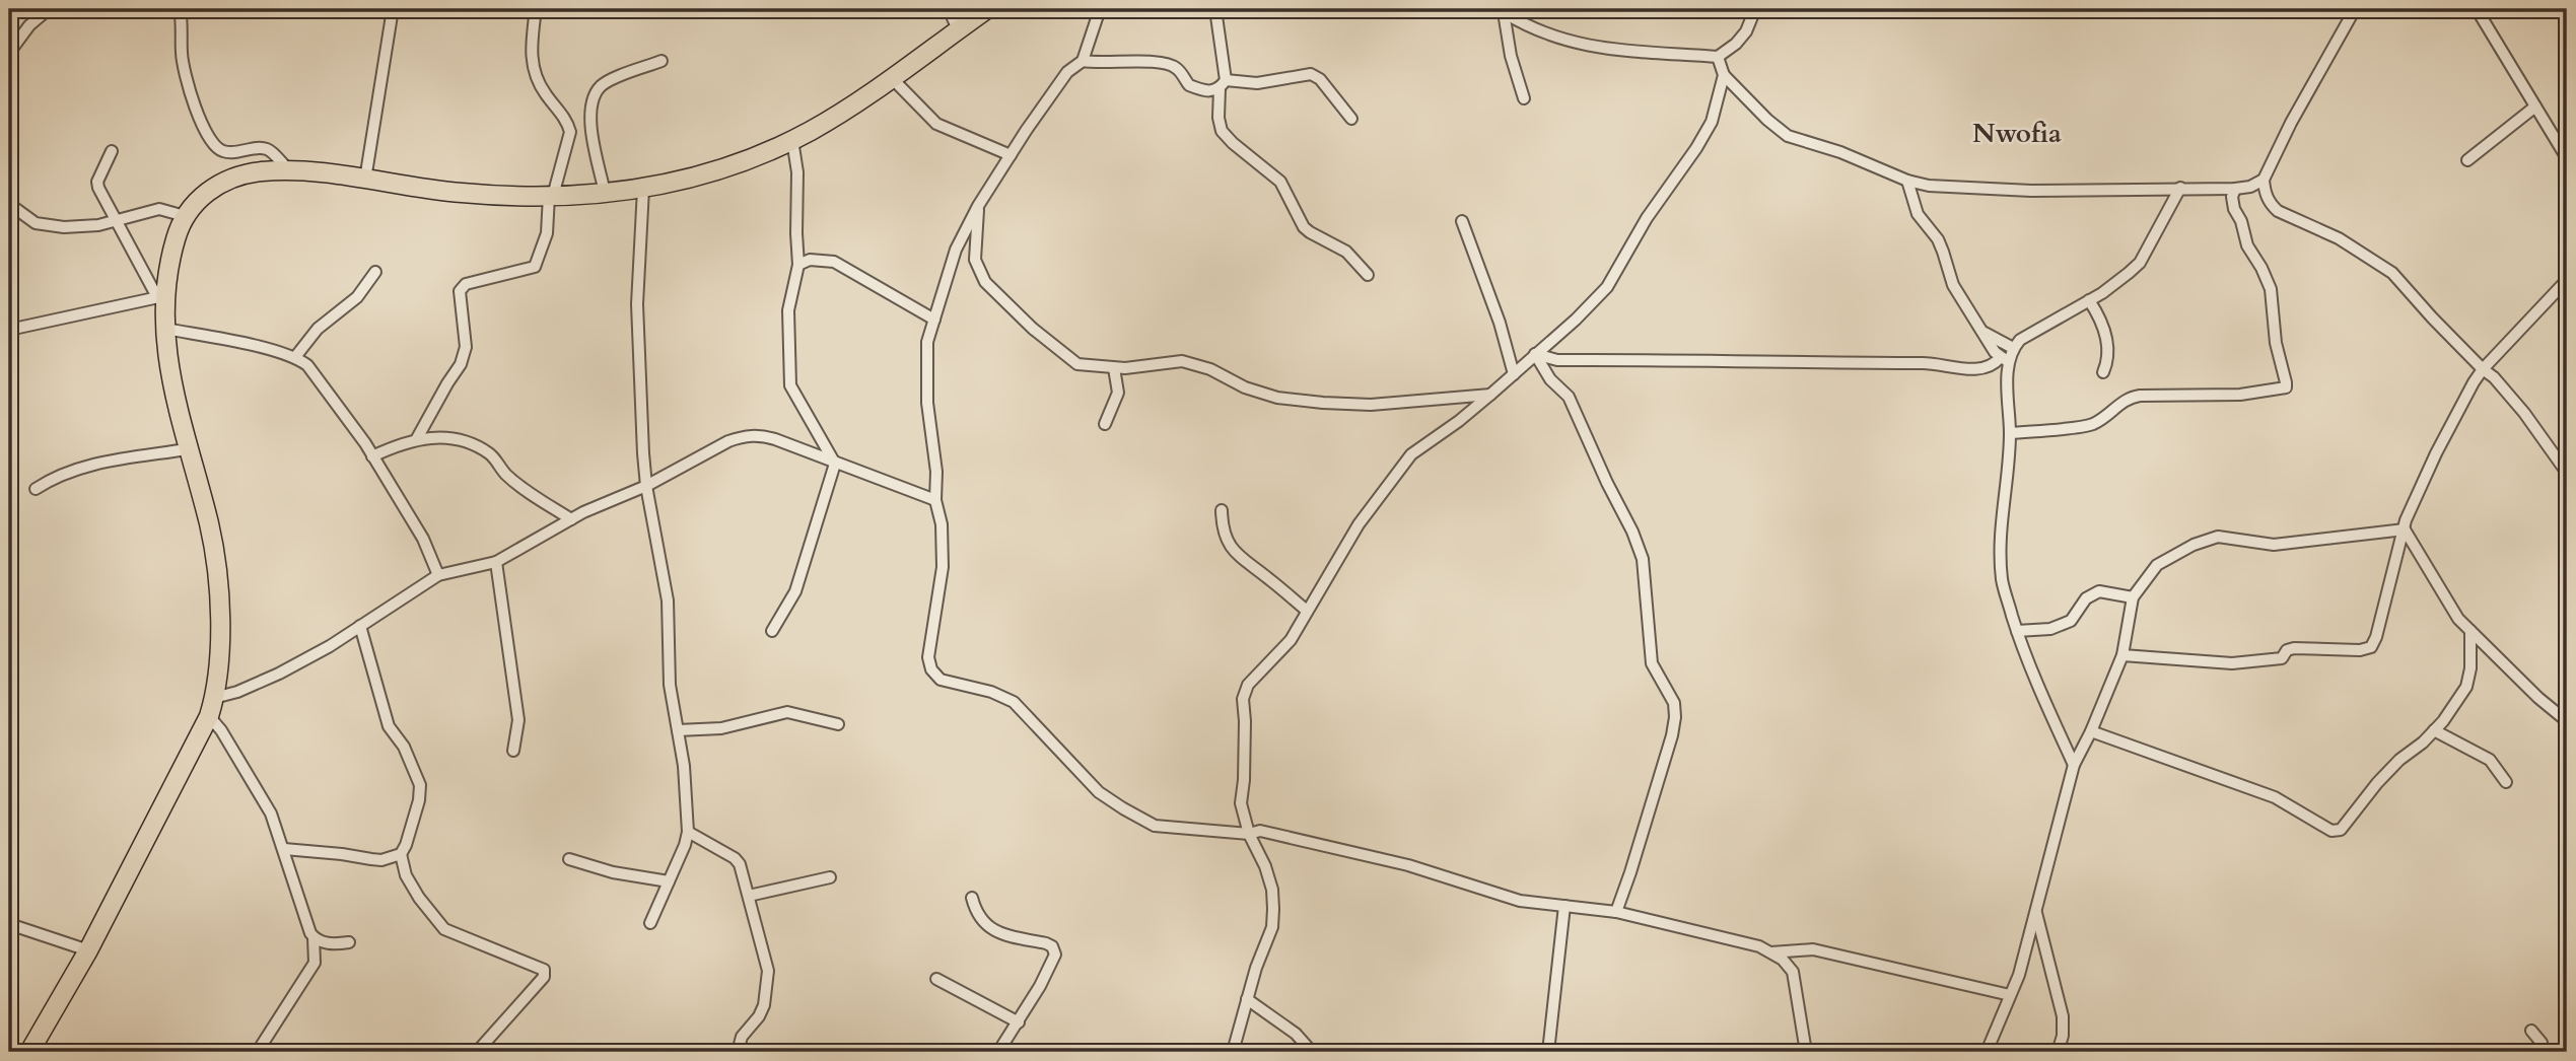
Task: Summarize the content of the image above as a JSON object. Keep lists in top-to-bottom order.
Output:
{
  "districts": ["Nwofia"]
}
